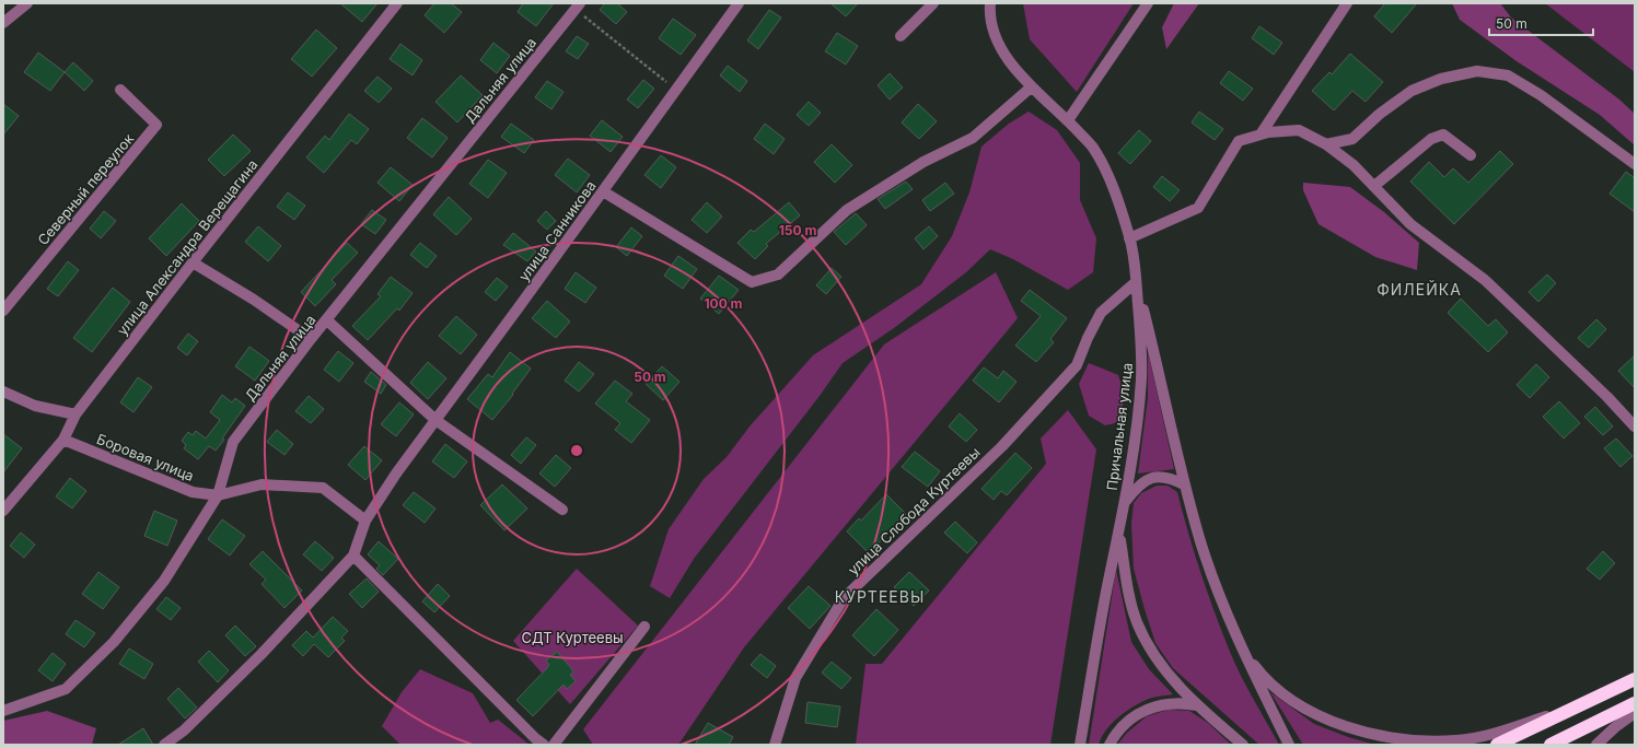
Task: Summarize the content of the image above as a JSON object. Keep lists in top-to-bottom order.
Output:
{
  "streets": {
    "street": [
      "Дальняя улица",
      "Северный переулок",
      "улица Санникова",
      "улица Александра Верещагина",
      "Причальная улица",
      "Боровая улица",
      "улица Слобода Куртеевы"
    ]
  },
  "crossings": [
    ["Дальняя улица", "Боровая улица"],
    ["улица Александра Верещагина", "Боровая улица"],
    ["Причальная улица", "улица Слобода Куртеевы"]
  ],
  "districts": ["ФИЛЕЙКА", "КУРТЕЕВЫ"],
  "parks": ["СДТ Куртеевы"],
  "scale_bar": "50 m",
  "rings": ["150 m", "100 m", "50 m"]
}
